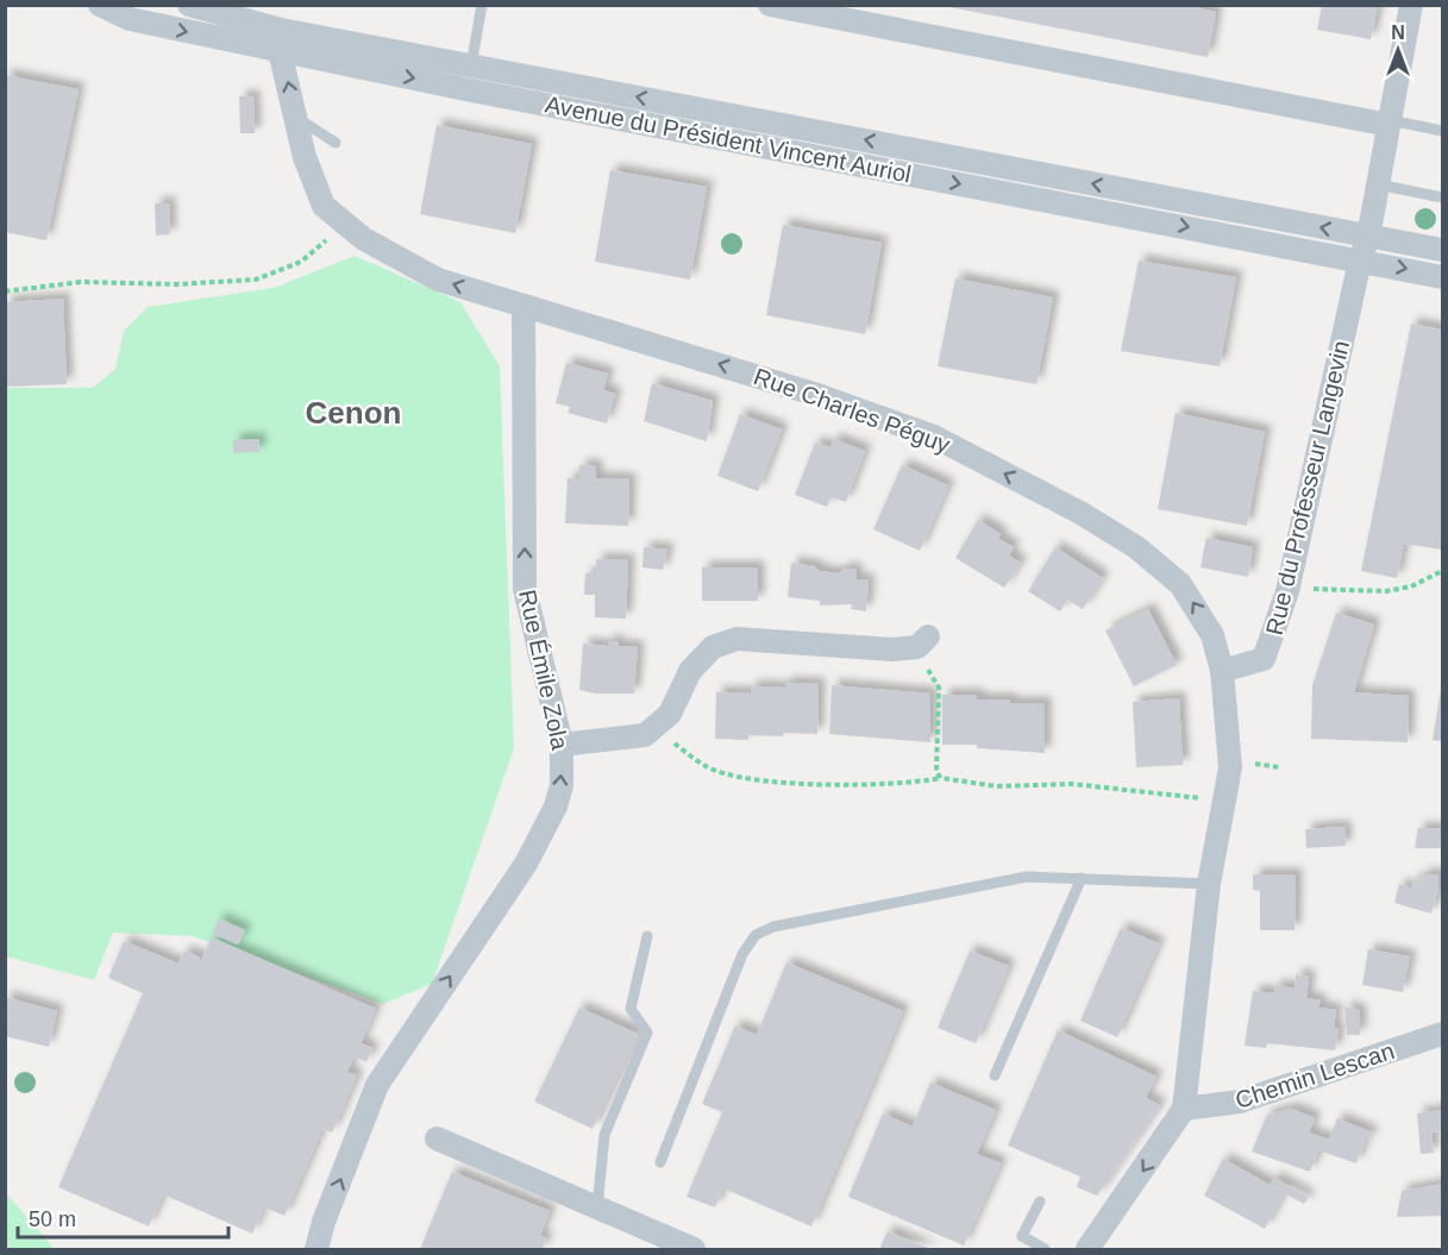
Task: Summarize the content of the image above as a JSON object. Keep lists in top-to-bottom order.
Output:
{
  "streets": {
    "street": [
      "Avenue du Président Vincent Auriol",
      "Rue Charles Péguy",
      "Rue du Professeur Langevin",
      "Rue Émile Zola",
      "Chemin Lescan"
    ]
  },
  "crossings": [
    ["Avenue du Président Vincent Auriol", "Rue du Professeur Langevin"],
    ["Rue Charles Péguy", "Rue du Professeur Langevin"],
    ["Rue Charles Péguy", "Rue Émile Zola"]
  ],
  "one_way": ["Rue Charles Péguy", "Rue Émile Zola"],
  "districts": ["Cenon"],
  "scale_bar": "50 m",
  "north": "top"
}
